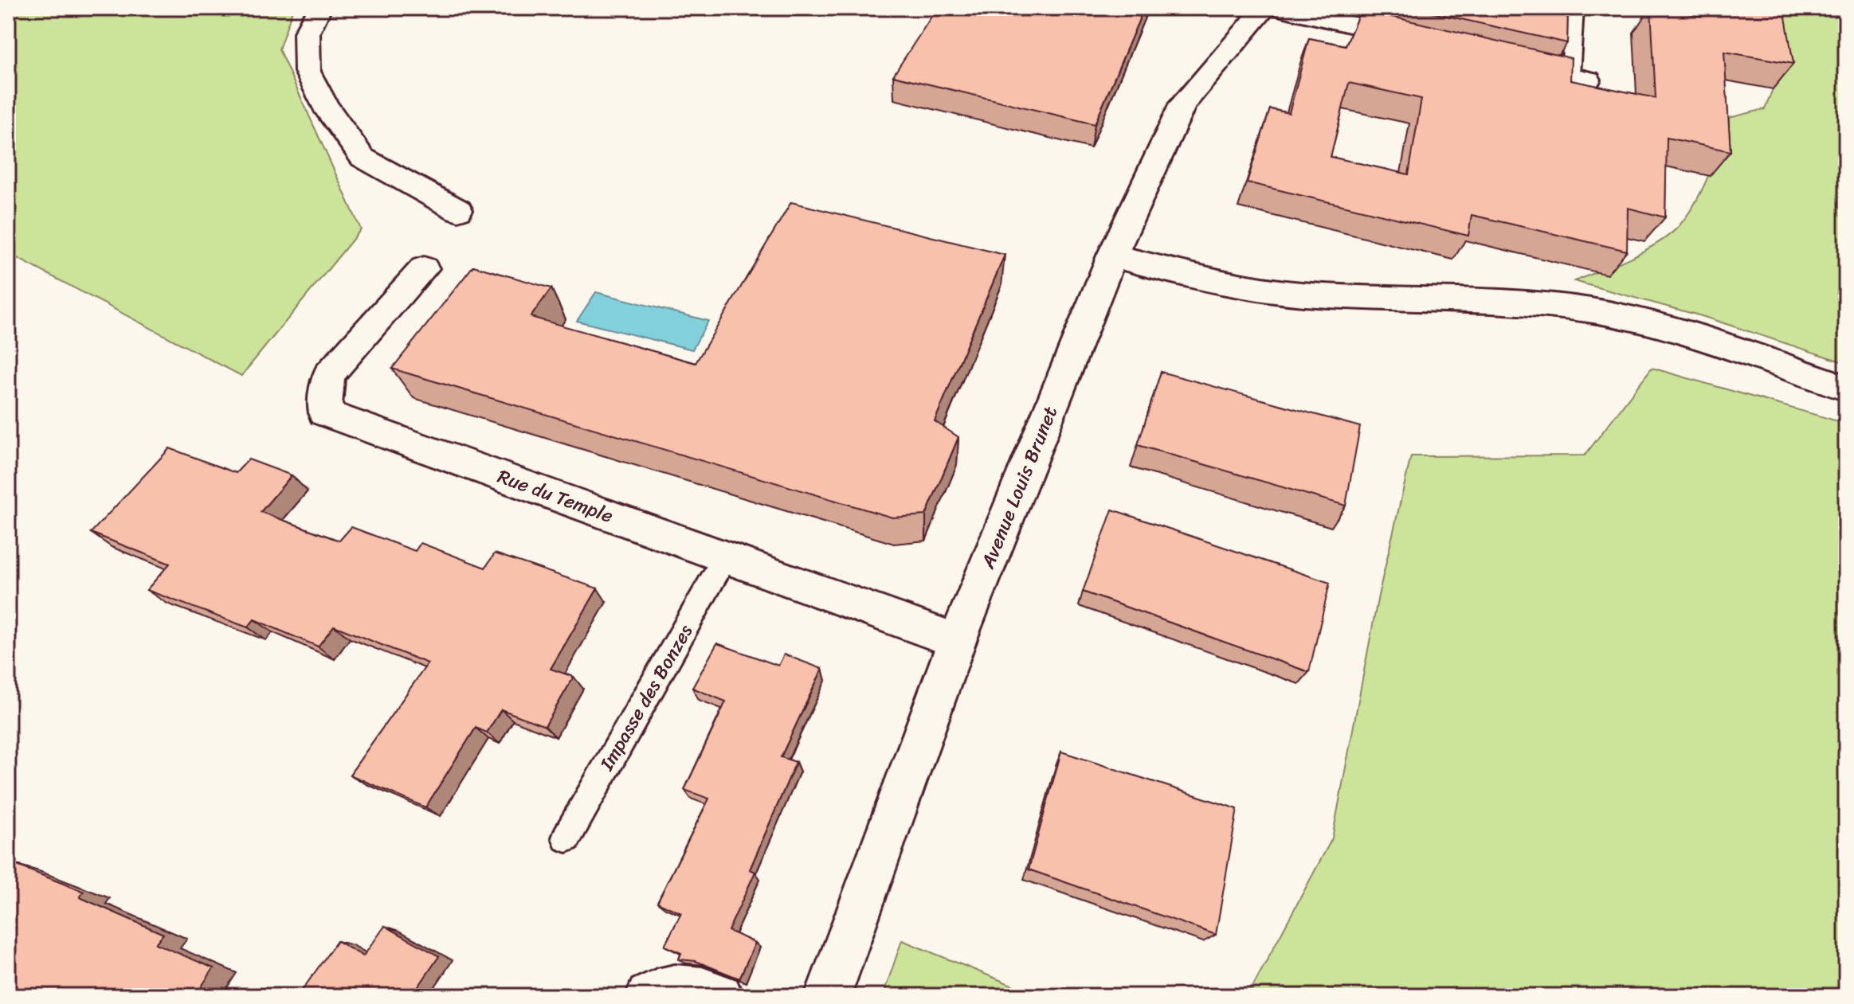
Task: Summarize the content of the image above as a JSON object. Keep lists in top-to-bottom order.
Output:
{
  "streets": {
    "street": ["Avenue Louis Brunet", "Rue du Temple"],
    "lane": ["Impasse des Bonzes"]
  },
  "crossings": [
    ["Avenue Louis Brunet", "Rue du Temple"],
    ["Rue du Temple", "Impasse des Bonzes"]
  ]
}
